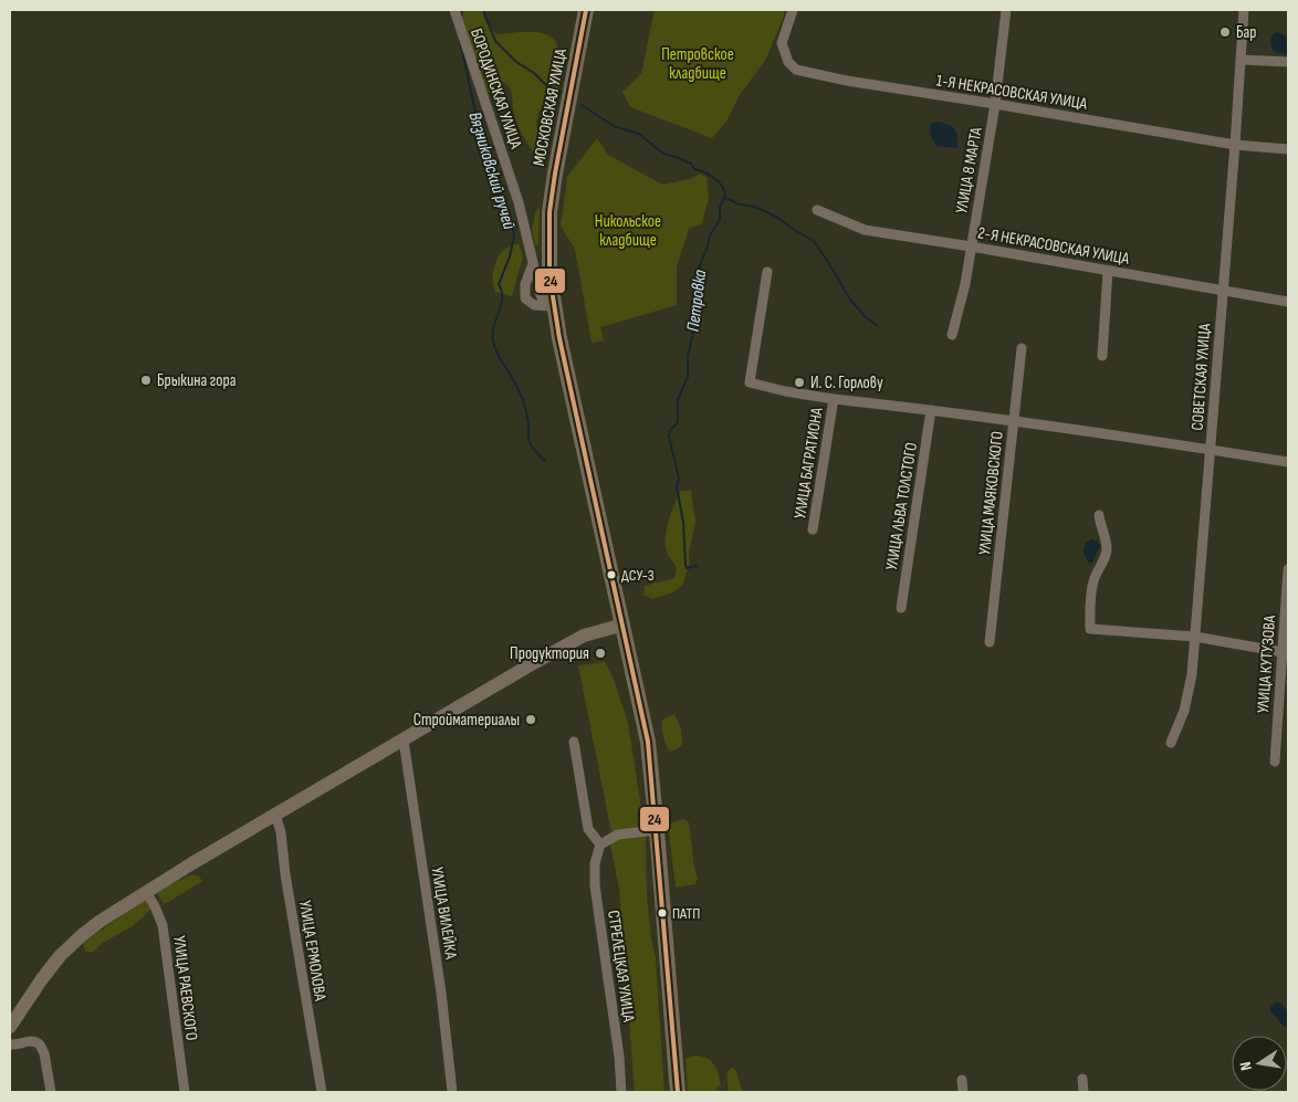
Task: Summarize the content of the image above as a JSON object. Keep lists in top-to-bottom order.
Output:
{
  "streets": {
    "main road": ["МОСКОВСКАЯ УЛИЦА"],
    "street": [
      "БОРОДИНСКАЯ УЛИЦА",
      "1-Я НЕКРАСОВСКАЯ УЛИЦА",
      "УЛИЦА 8 МАРТА",
      "2-Я НЕКРАСОВСКАЯ УЛИЦА",
      "СОВЕТСКАЯ УЛИЦА",
      "УЛИЦА БАГРАТИОНА",
      "УЛИЦА МАЯКОВСКОГО",
      "УЛИЦА ЛЬВА ТОЛСТОГО",
      "УЛИЦА КУТУЗОВА",
      "УЛИЦА ВИЛЕЙКА",
      "УЛИЦА ЕРМОЛОВА",
      "СТРЕЛЕЦКАЯ УЛИЦА",
      "УЛИЦА РАЕВСКОГО"
    ]
  },
  "crossings": [
    ["БОРОДИНСКАЯ УЛИЦА", "МОСКОВСКАЯ УЛИЦА"],
    ["1-Я НЕКРАСОВСКАЯ УЛИЦА", "УЛИЦА 8 МАРТА"],
    ["1-Я НЕКРАСОВСКАЯ УЛИЦА", "СОВЕТСКАЯ УЛИЦА"],
    ["УЛИЦА 8 МАРТА", "2-Я НЕКРАСОВСКАЯ УЛИЦА"],
    ["2-Я НЕКРАСОВСКАЯ УЛИЦА", "СОВЕТСКАЯ УЛИЦА"]
  ],
  "water": ["Вязниковский ручей", "Петровка"],
  "parks": ["Петровское кладбище", "Никольское кладбище"],
  "places": [
    "Бар",
    "Брыкина гора",
    "И. С. Горлову",
    "ДСУ-3",
    "Продуктория",
    "Стройматериалы",
    "ПАТП"
  ],
  "lines": ["transit line 24"],
  "north": "left"
}
